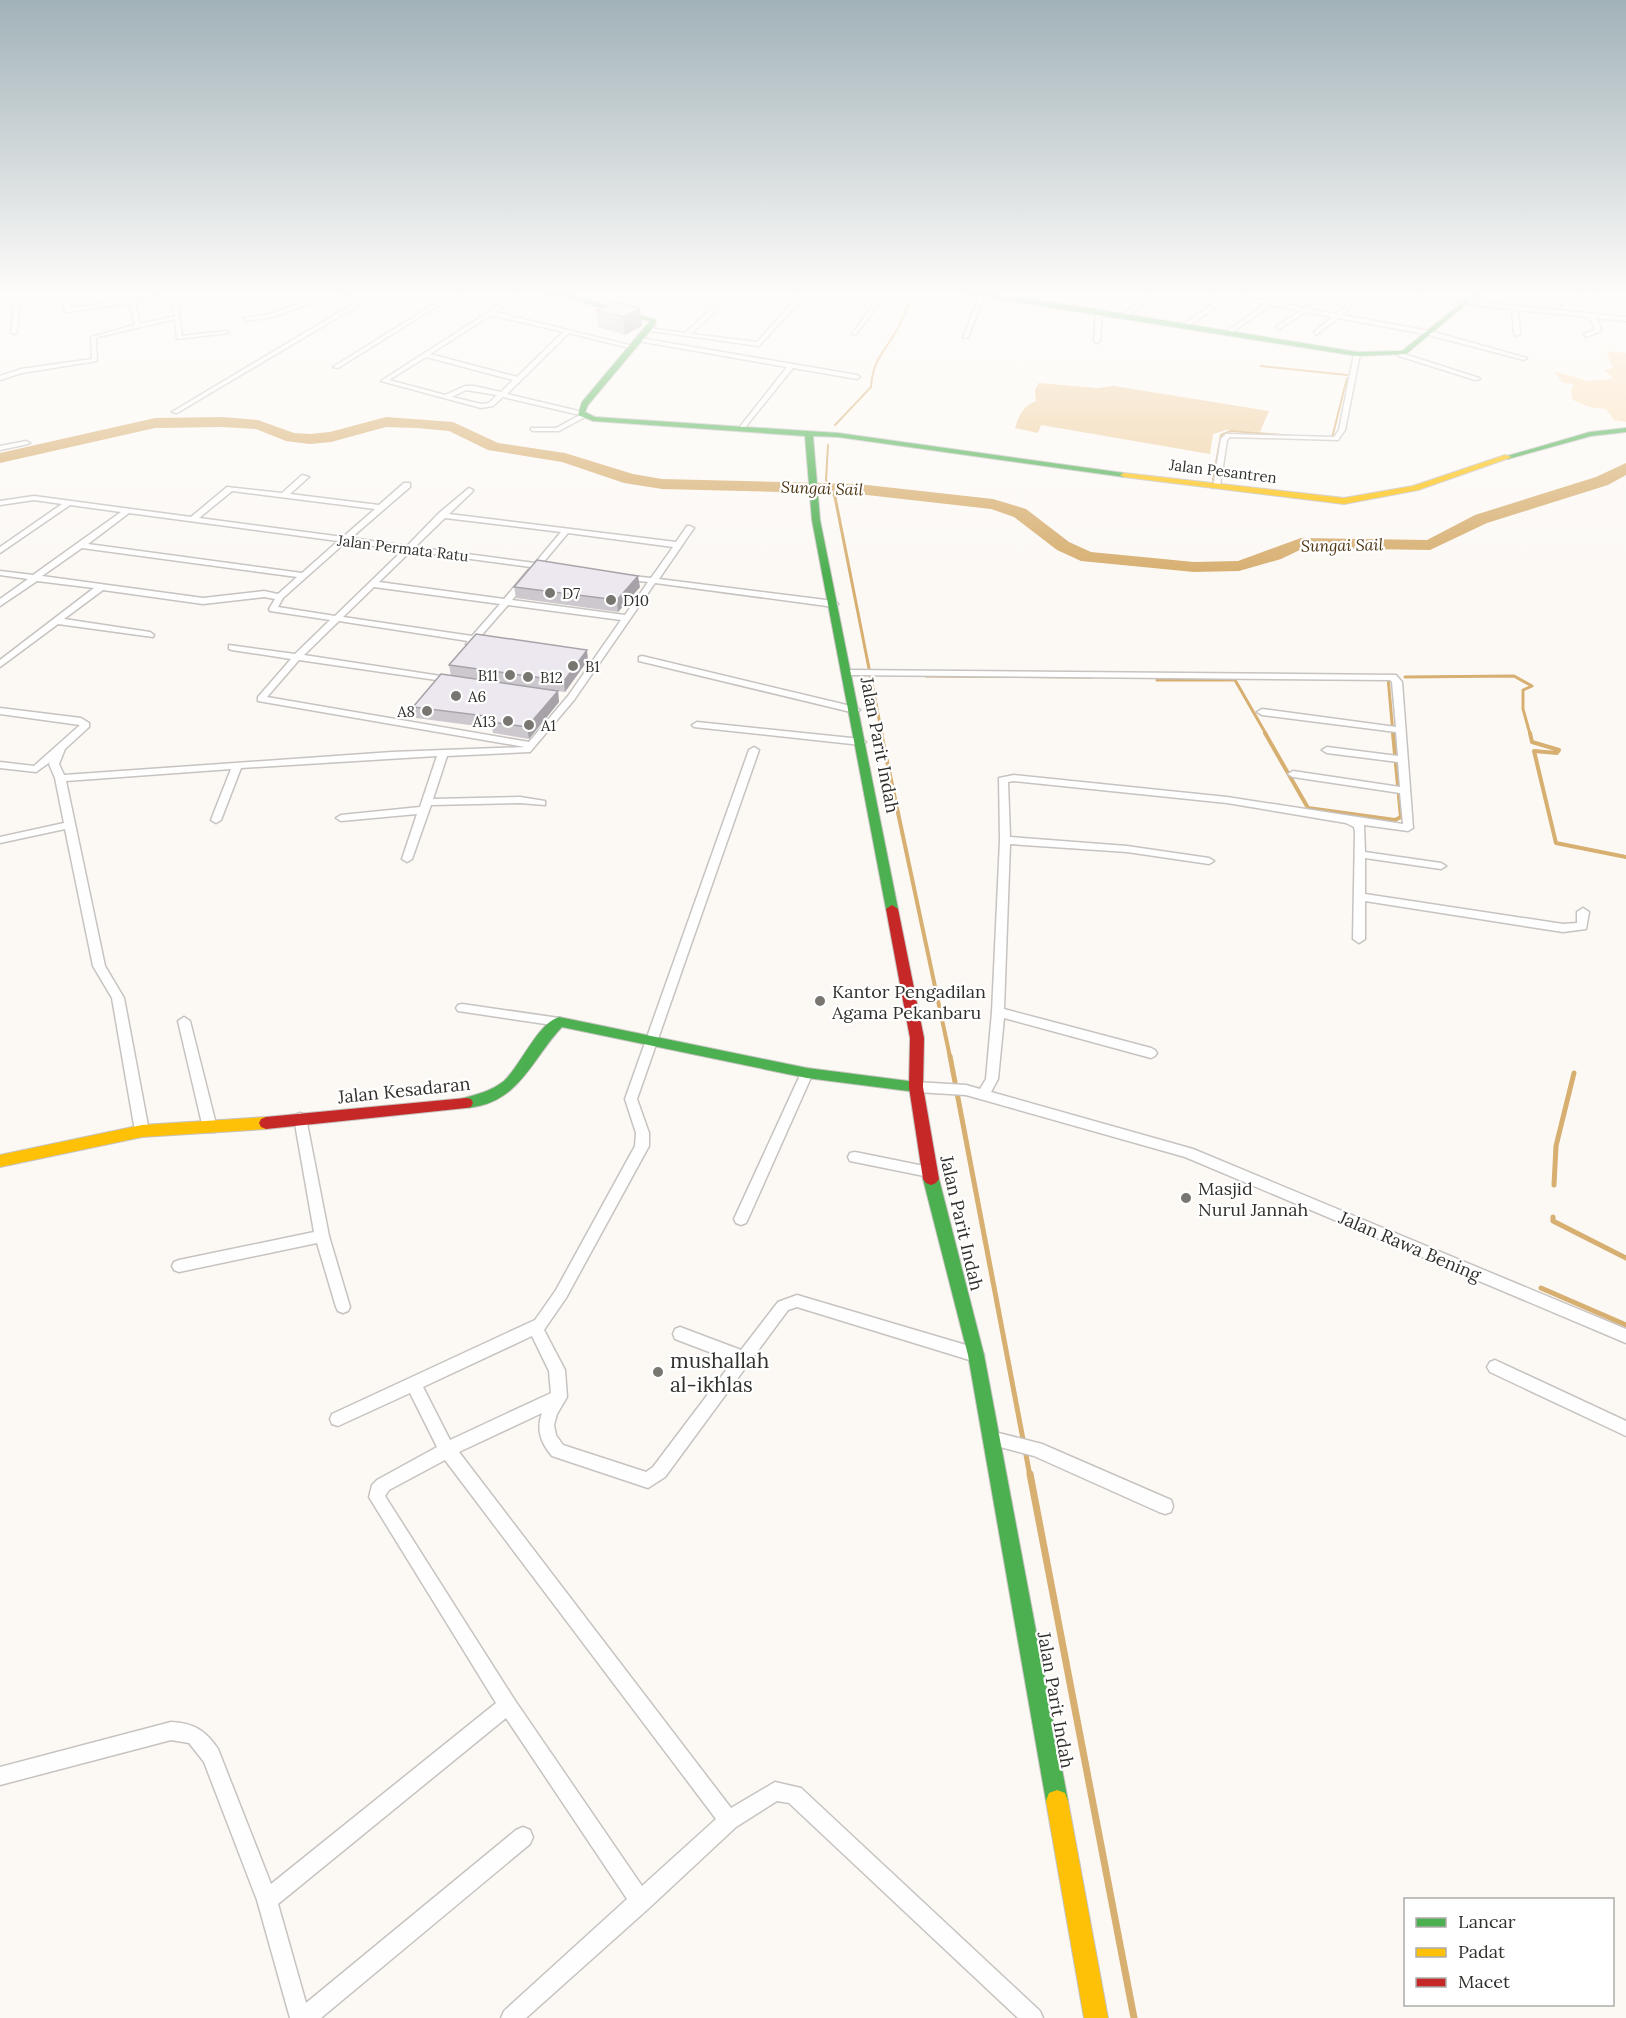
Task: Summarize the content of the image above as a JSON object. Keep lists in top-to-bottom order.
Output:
{
  "streets": {
    "main road": ["Jalan Pesantren", "Jalan Parit Indah", "Jalan Kesadaran"],
    "street": ["Jalan Permata Ratu", "Jalan Rawa Bening"]
  },
  "crossings": [
    ["Jalan Pesantren", "Jalan Parit Indah"],
    ["Jalan Parit Indah", "Jalan Rawa Bening"]
  ],
  "water": ["Sungai Sail"],
  "places": [
    "D7",
    "D10",
    "B1",
    "B11",
    "B12",
    "A6",
    "A8",
    "A13",
    "A1",
    "Kantor Pengadilan Agama Pekanbaru",
    "Masjid Nurul Jannah",
    "mushallah al-ikhlas"
  ],
  "legend": ["Lancar", "Padat", "Macet"]
}
